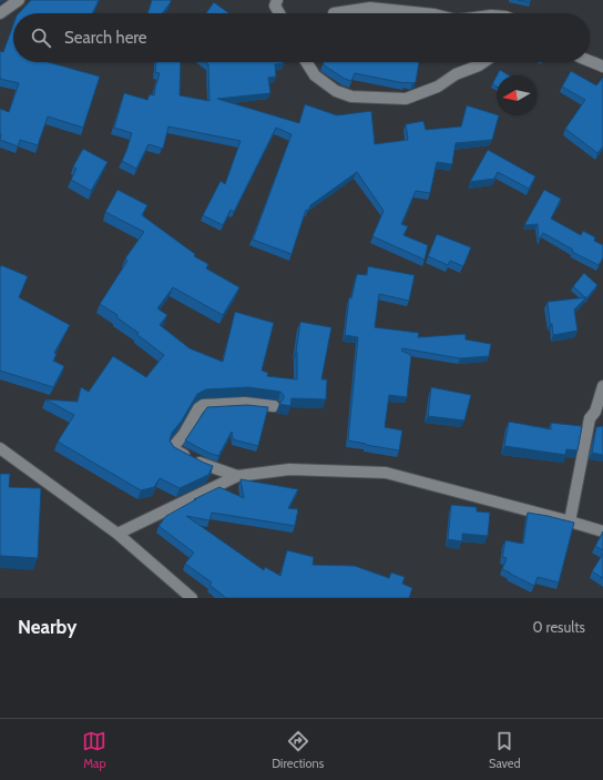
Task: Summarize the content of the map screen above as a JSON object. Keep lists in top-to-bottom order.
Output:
{
  "north": "left",
  "page": {
    "search": "Search here",
    "heading": ["Nearby", "0 results"],
    "nav": ["Map", "Directions", "Saved"]
  }
}
